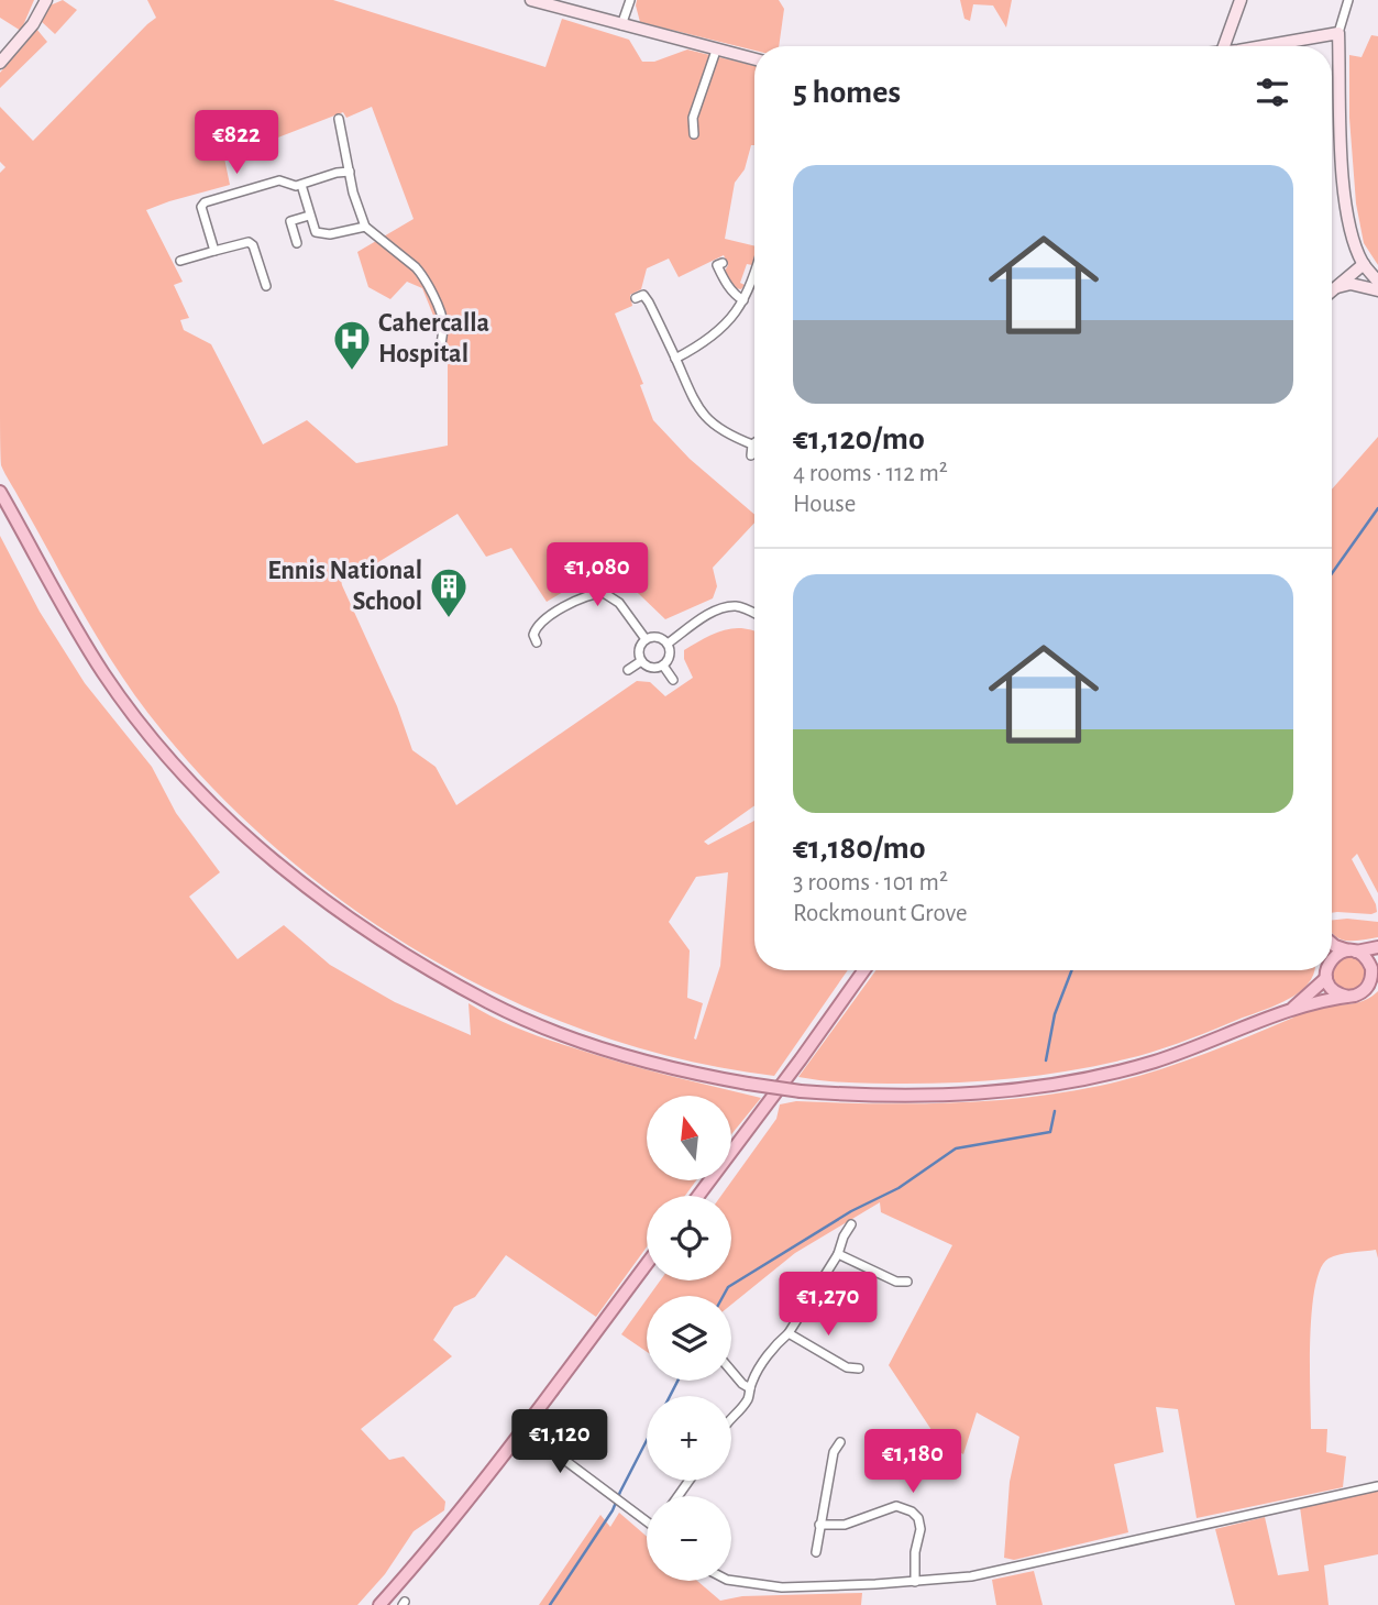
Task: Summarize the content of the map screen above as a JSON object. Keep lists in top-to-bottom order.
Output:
{
  "places": {
    "hospital": ["Cahercalla Hospital"],
    "building": ["Ennis National School"]
  },
  "north": "top",
  "page": {
    "heading": "5 homes",
    "price": [
      "€822",
      "€1,080",
      "€1,270",
      "€1,120",
      "€1,180"
    ],
    "list": [
      {
        "name": "€1,120/mo",
        "note": "4 rooms · 112 m² · House"
      },
      {
        "name": "€1,180/mo",
        "note": "3 rooms · 101 m² · Rockmount Grove"
      }
    ],
    "map_buttons": ["+", "−"]
  }
}
